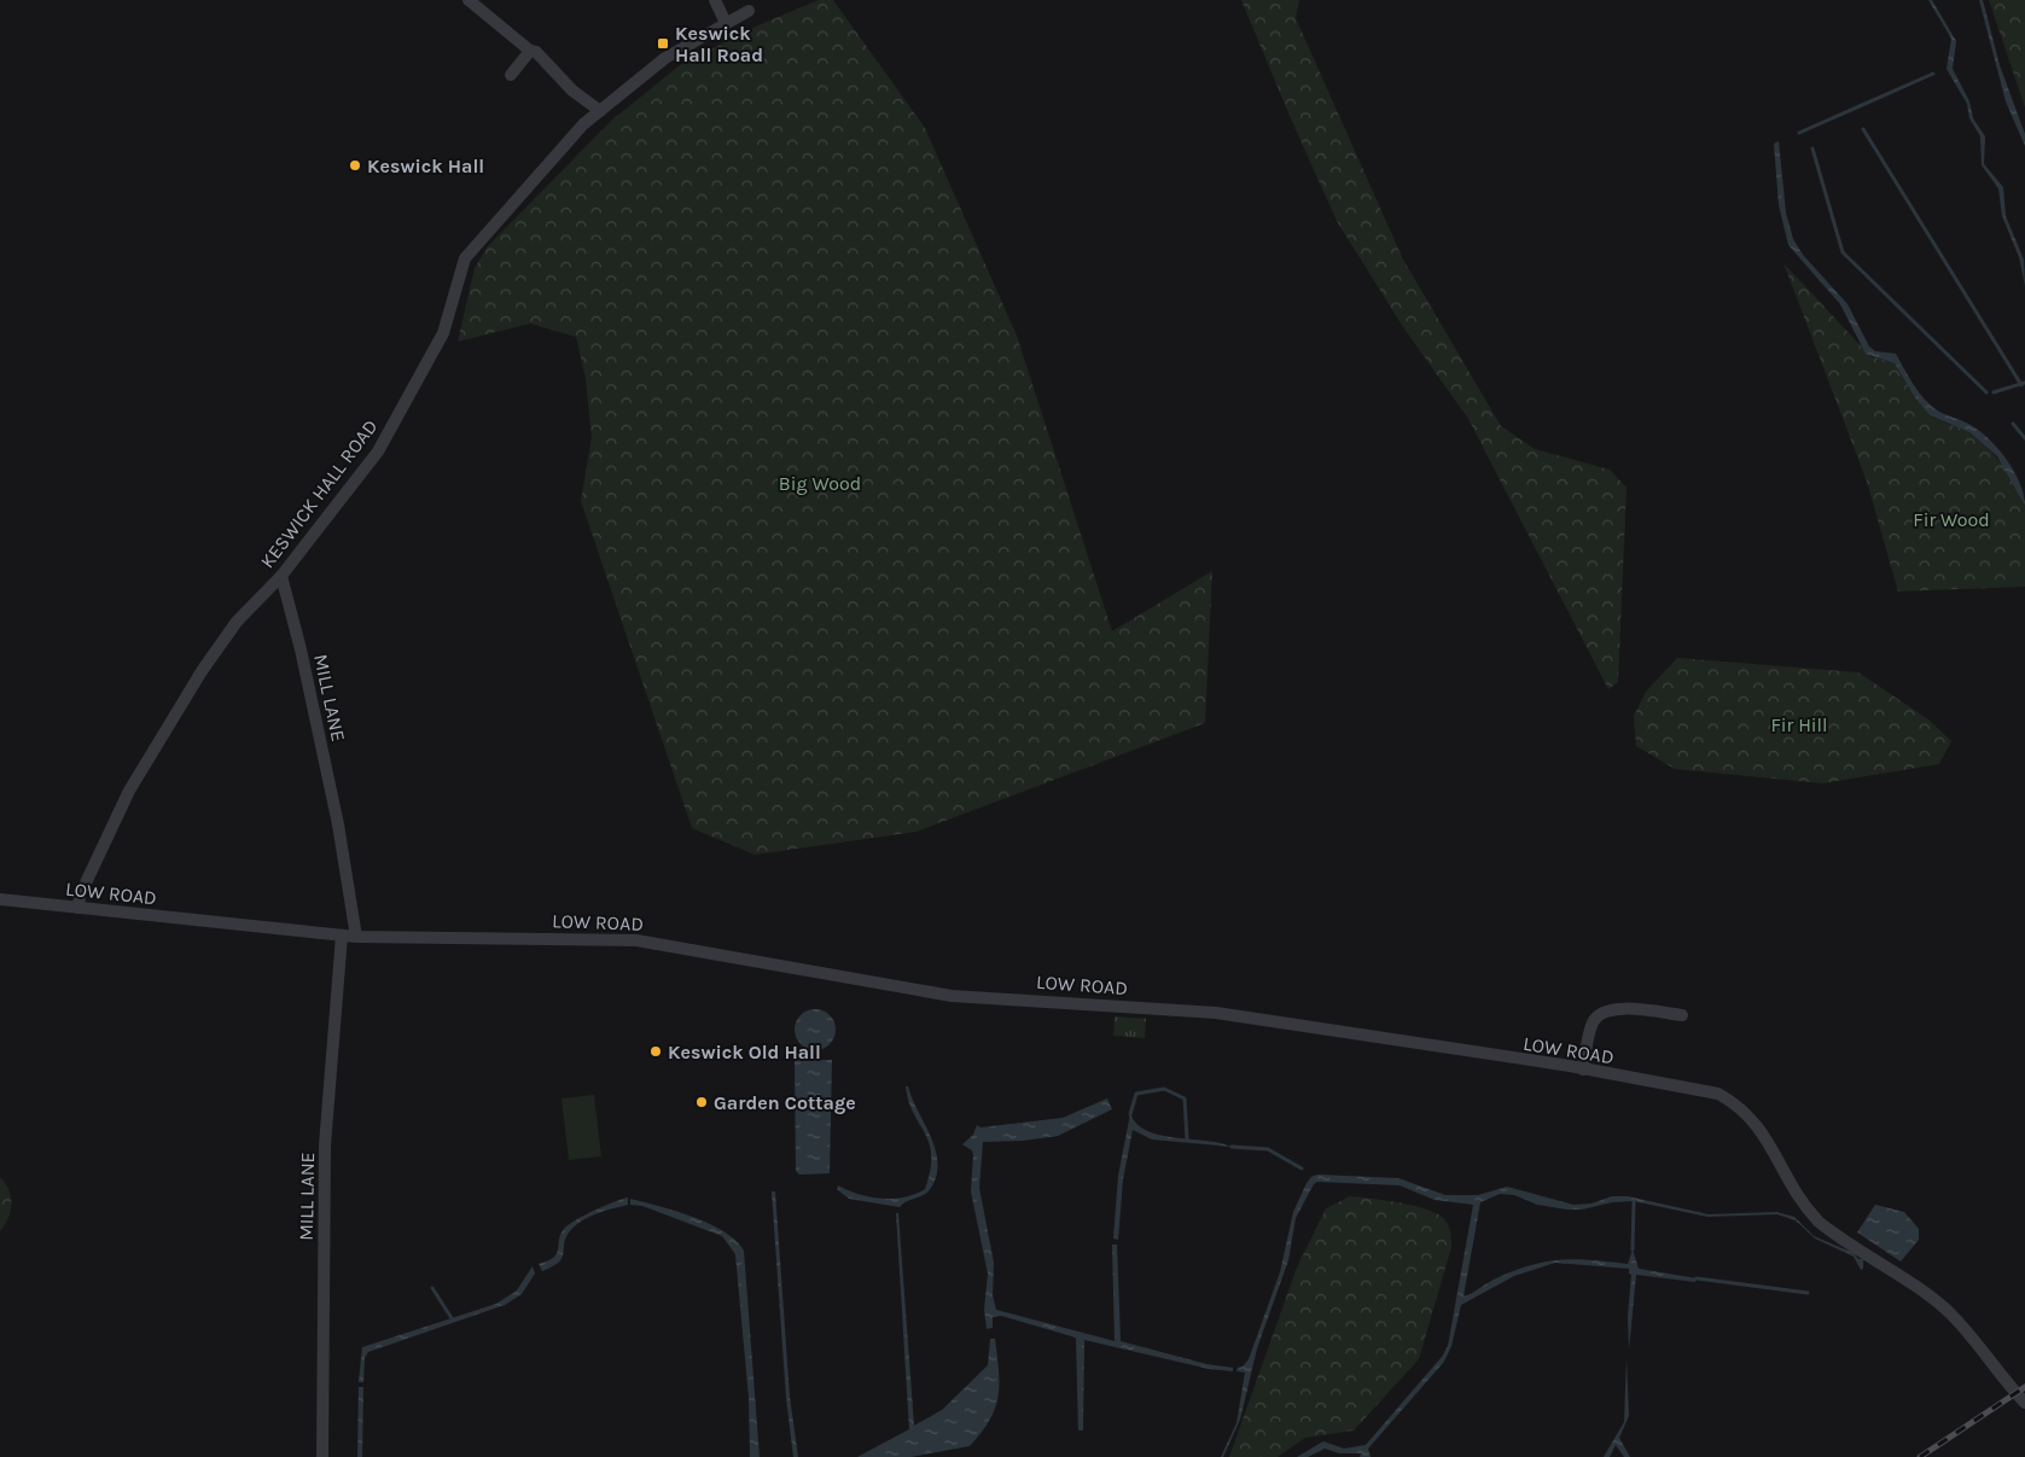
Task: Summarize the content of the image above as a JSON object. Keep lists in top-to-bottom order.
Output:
{
  "streets": {
    "street": ["KESWICK HALL ROAD", "MILL LANE", "LOW ROAD"]
  },
  "crossings": [
    ["KESWICK HALL ROAD", "MILL LANE"],
    ["KESWICK HALL ROAD", "LOW ROAD"],
    ["MILL LANE", "LOW ROAD"]
  ],
  "parks": ["Big Wood", "Fir Wood", "Fir Hill"],
  "places": {
    "transit": ["Keswick Hall Road"],
    "other": ["Keswick Hall", "Keswick Old Hall", "Garden Cottage"]
  }
}
